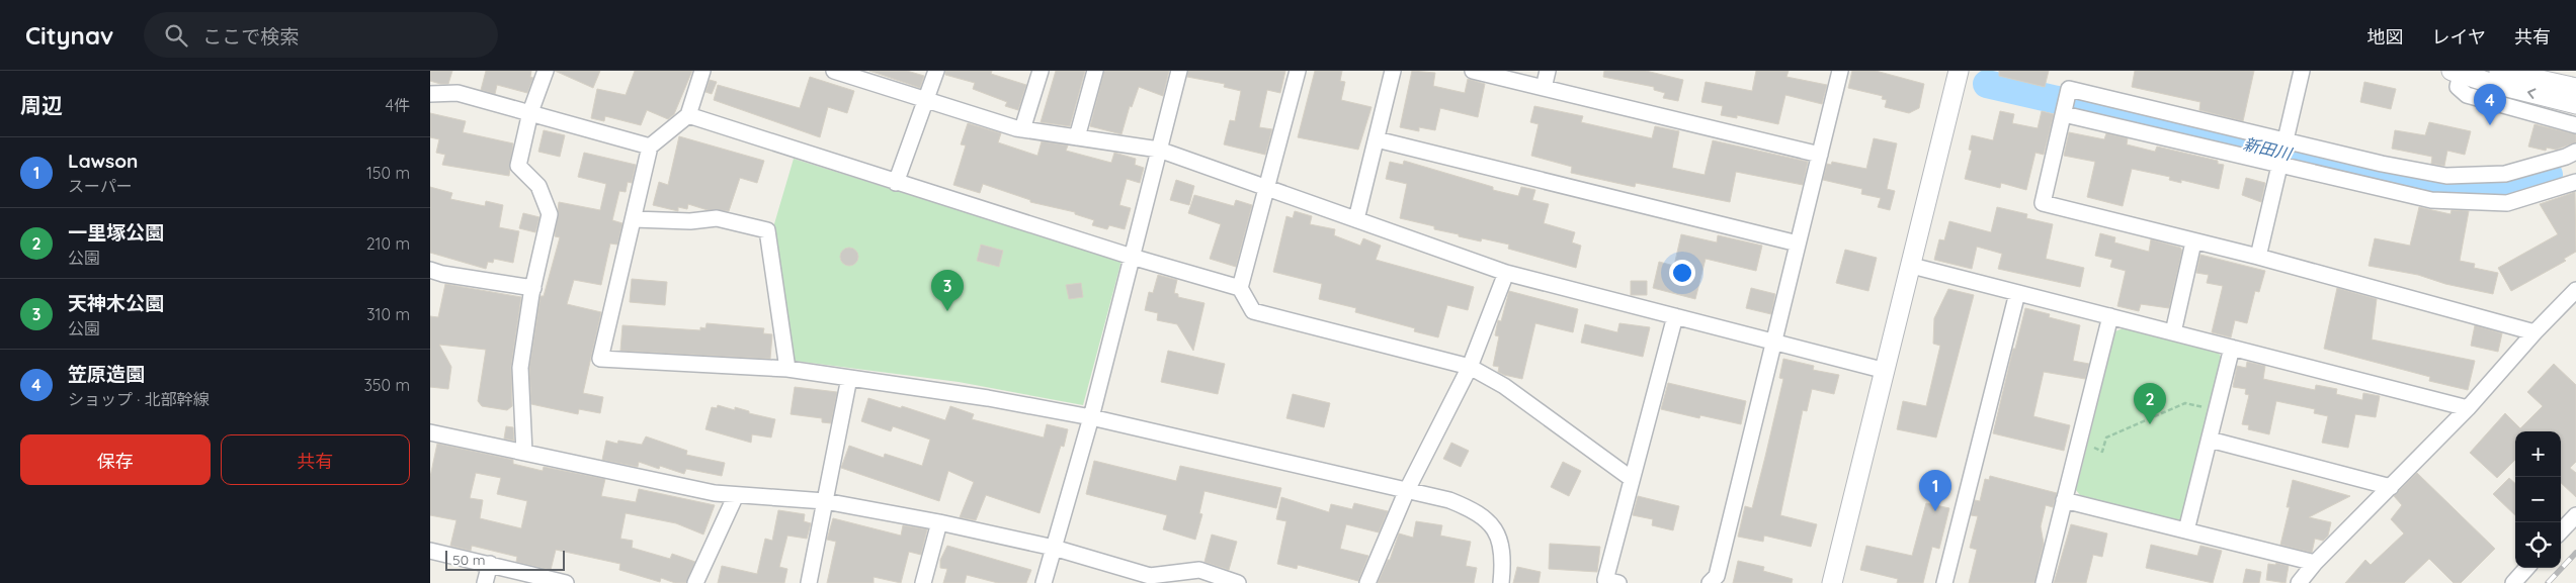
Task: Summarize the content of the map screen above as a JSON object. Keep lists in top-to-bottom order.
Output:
{
  "water": ["新田川"],
  "scale_bar": "50 m",
  "page": {
    "header": "Citynav",
    "search": "ここで検索",
    "nav": ["地図", "レイヤ", "共有"],
    "heading": ["周辺", "4件"],
    "pins": [
      "4",
      "3",
      "2",
      "1"
    ],
    "list": [
      {
        "mark": "1",
        "name": "Lawson",
        "note": "スーパー",
        "value": "150 m"
      },
      {
        "mark": "2",
        "name": "一里塚公園",
        "note": "公園",
        "value": "210 m"
      },
      {
        "mark": "3",
        "name": "天神木公園",
        "note": "公園",
        "value": "310 m"
      },
      {
        "mark": "4",
        "name": "笠原造園",
        "note": "ショップ · 北部幹線",
        "value": "350 m"
      }
    ],
    "buttons": ["保存", "共有"],
    "map_buttons": ["+", "−"],
    "scale": "50 m"
  }
}
